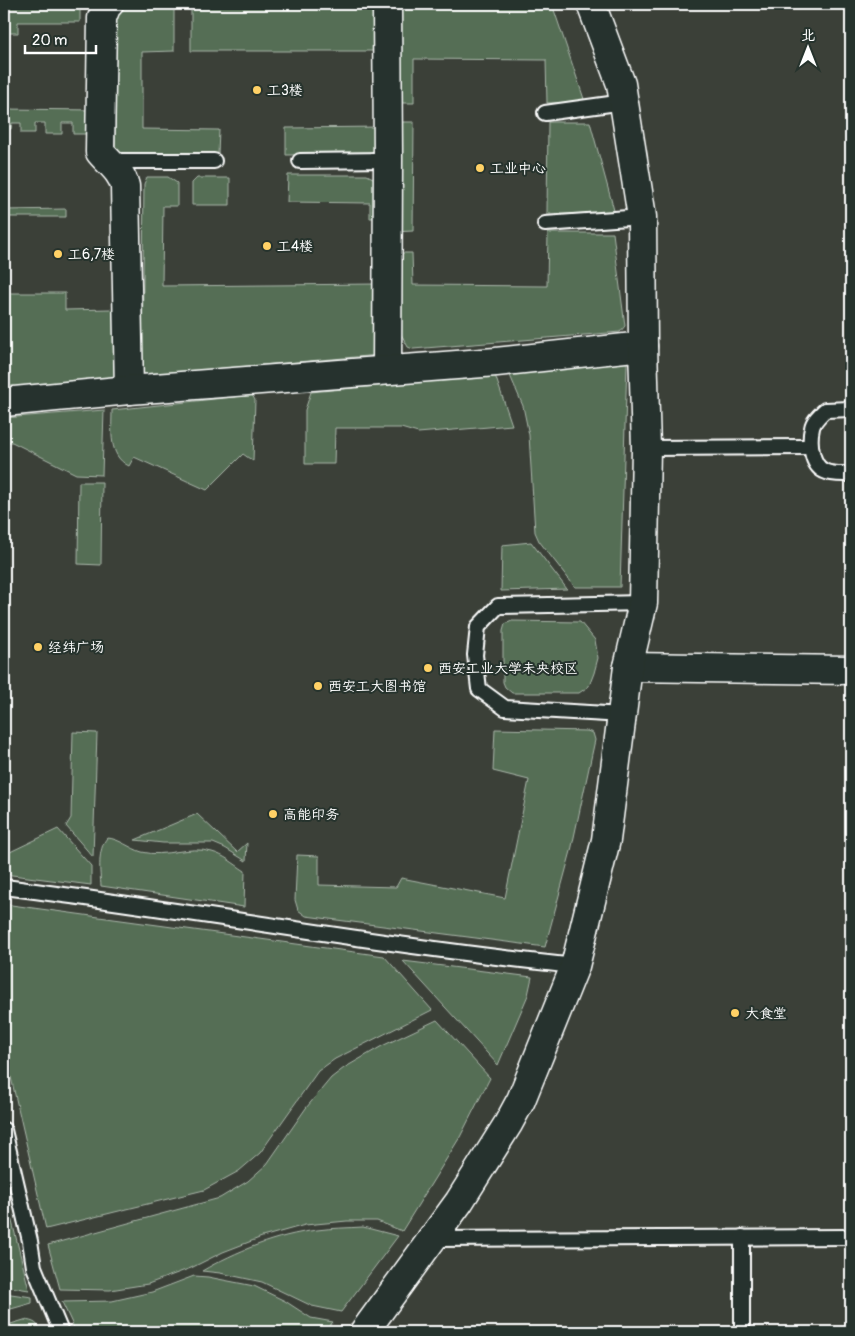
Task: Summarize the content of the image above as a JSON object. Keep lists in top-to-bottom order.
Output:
{
  "places": [
    "工3楼",
    "工业中心",
    "工4楼",
    "工6,7楼",
    "经纬广场",
    "西安工业大学未央校区",
    "西安工大图书馆",
    "高能印务",
    "大食堂"
  ],
  "scale_bar": "20 m",
  "north": "top"
}
